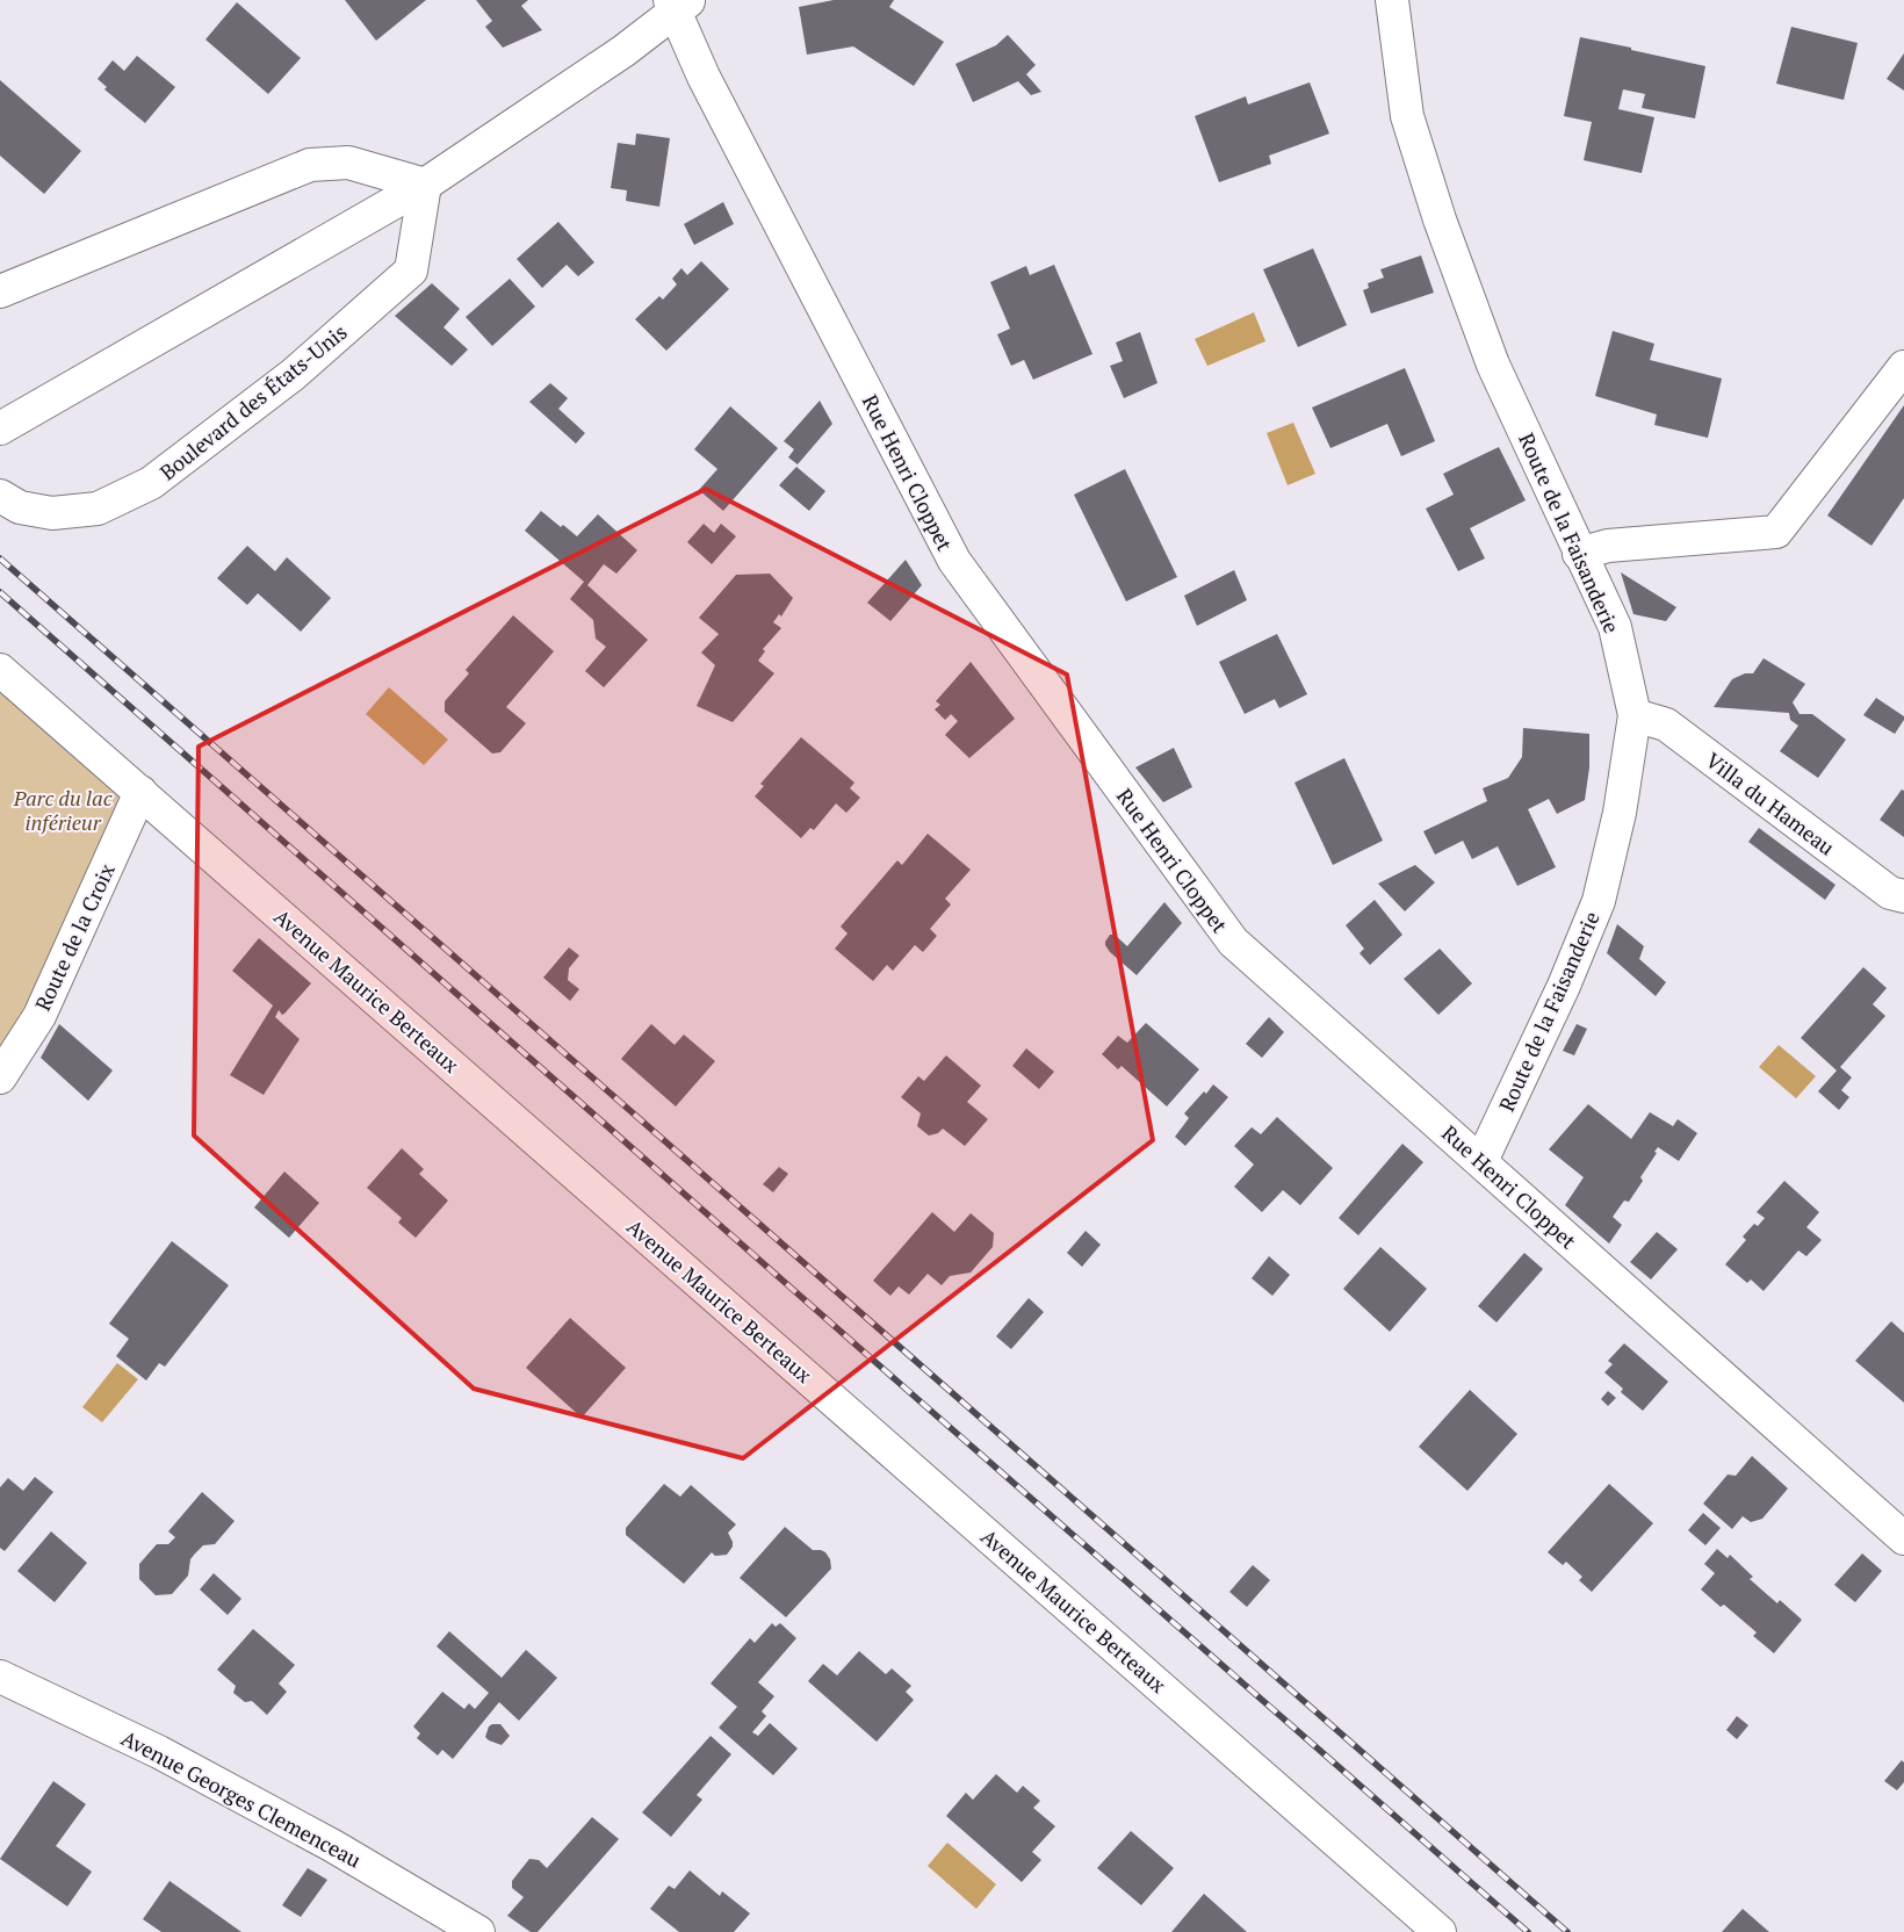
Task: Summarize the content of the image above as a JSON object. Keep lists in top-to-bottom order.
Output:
{
  "streets": {
    "street": [
      "Boulevard des États-Unis",
      "Rue Henri Cloppet",
      "Route de la Faisanderie",
      "Villa du Hameau",
      "Route de la Croix",
      "Avenue Maurice Berteaux",
      "Avenue Georges Clemenceau"
    ]
  },
  "crossings": [
    ["Rue Henri Cloppet", "Route de la Faisanderie"],
    ["Route de la Faisanderie", "Villa du Hameau"],
    ["Route de la Croix", "Avenue Maurice Berteaux"]
  ],
  "parks": ["Parc du lac inférieur"]
}
